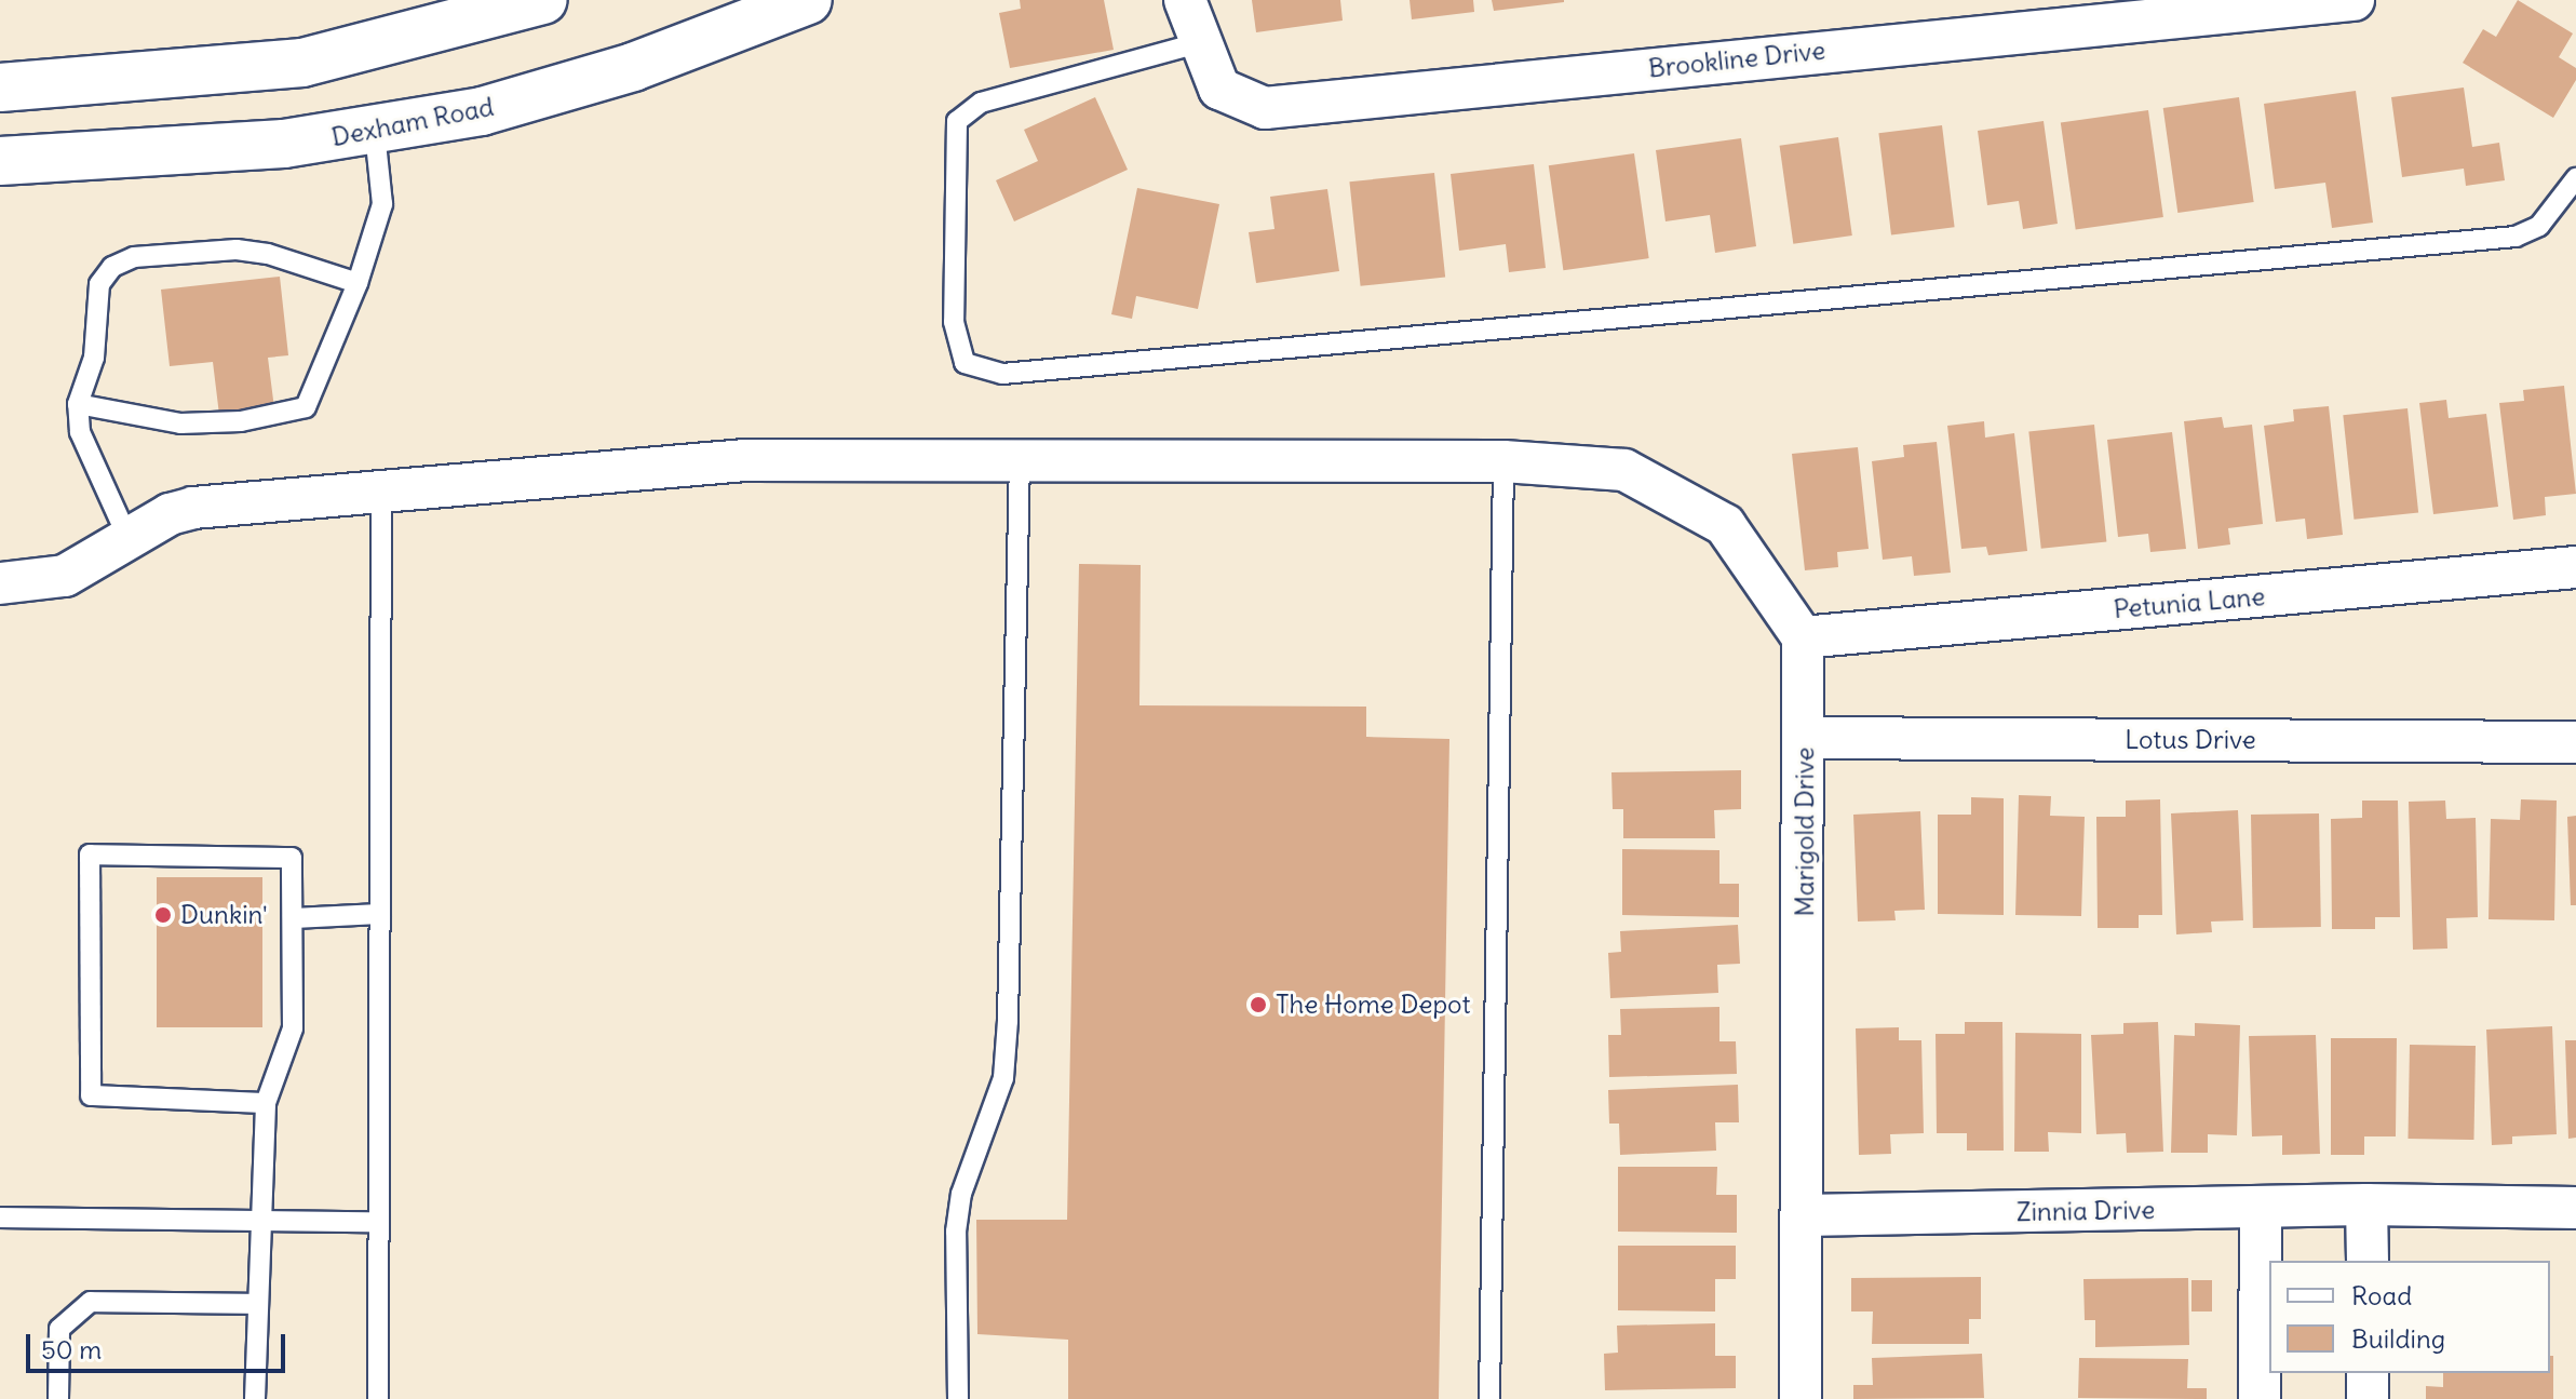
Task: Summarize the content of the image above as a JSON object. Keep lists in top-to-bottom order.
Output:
{
  "streets": {
    "street": [
      "Brookline Drive",
      "Dexham Road",
      "Petunia Lane",
      "Lotus Drive",
      "Marigold Drive",
      "Zinnia Drive"
    ]
  },
  "crossings": [
    ["Petunia Lane", "Marigold Drive"],
    ["Lotus Drive", "Marigold Drive"],
    ["Marigold Drive", "Zinnia Drive"]
  ],
  "places": ["Dunkin'", "The Home Depot"],
  "legend": ["Road", "Building"],
  "scale_bar": "50 m"
}
